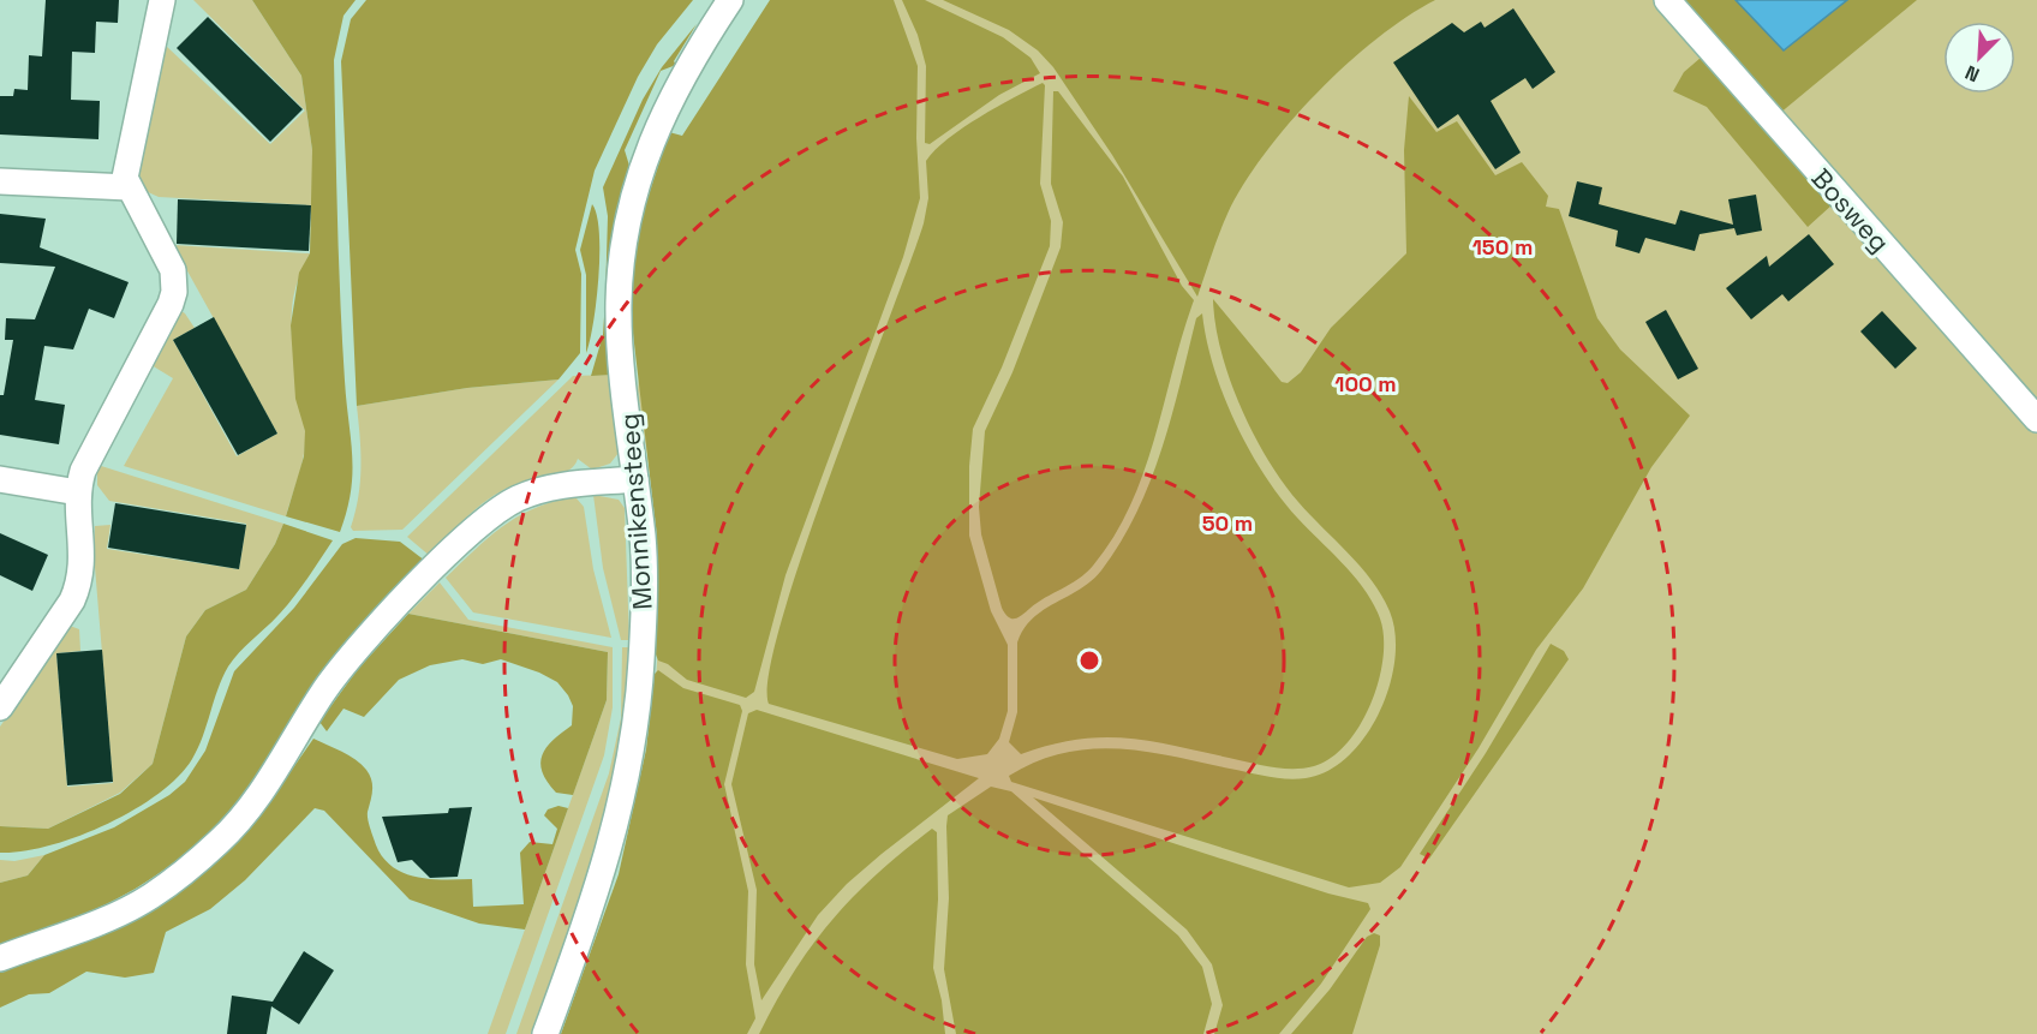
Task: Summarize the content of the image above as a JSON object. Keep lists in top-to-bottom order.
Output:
{
  "streets": {
    "street": ["Bosweg", "Monnikensteeg"]
  },
  "north": "bottom left",
  "rings": ["150 m", "100 m", "50 m"]
}
